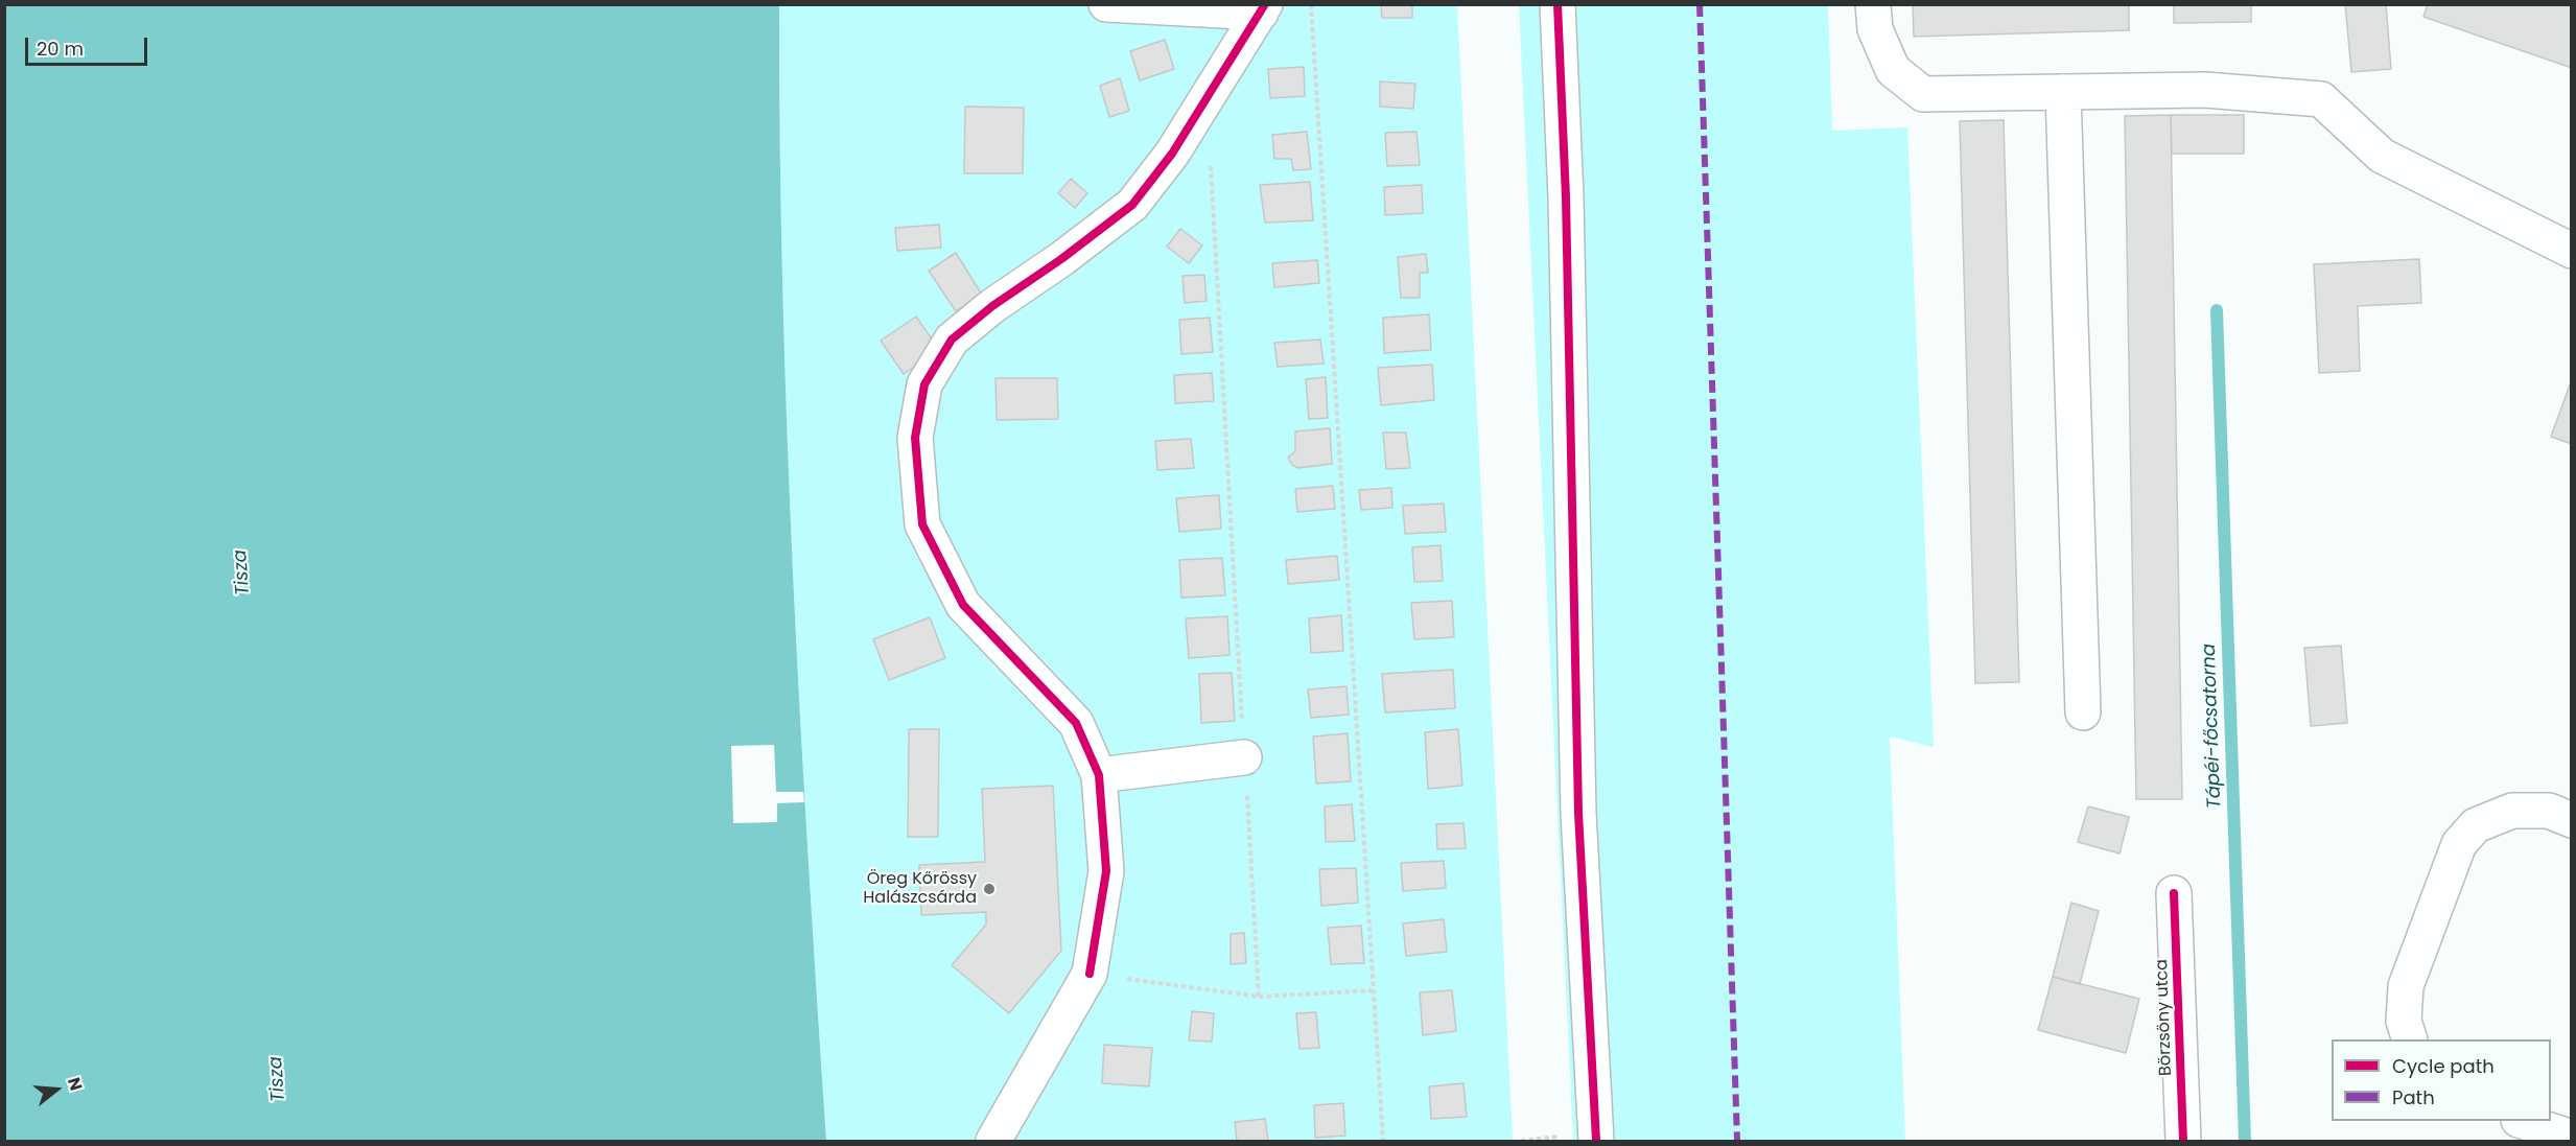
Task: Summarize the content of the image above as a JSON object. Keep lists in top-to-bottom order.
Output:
{
  "streets": {
    "street": ["Börzsöny utca"]
  },
  "water": ["Tisza", "Tápéi-főcsatorna"],
  "places": ["Öreg Kőrössy Halászcsárda"],
  "legend": ["Cycle path", "Path"],
  "scale_bar": "20 m",
  "north": "right"
}
